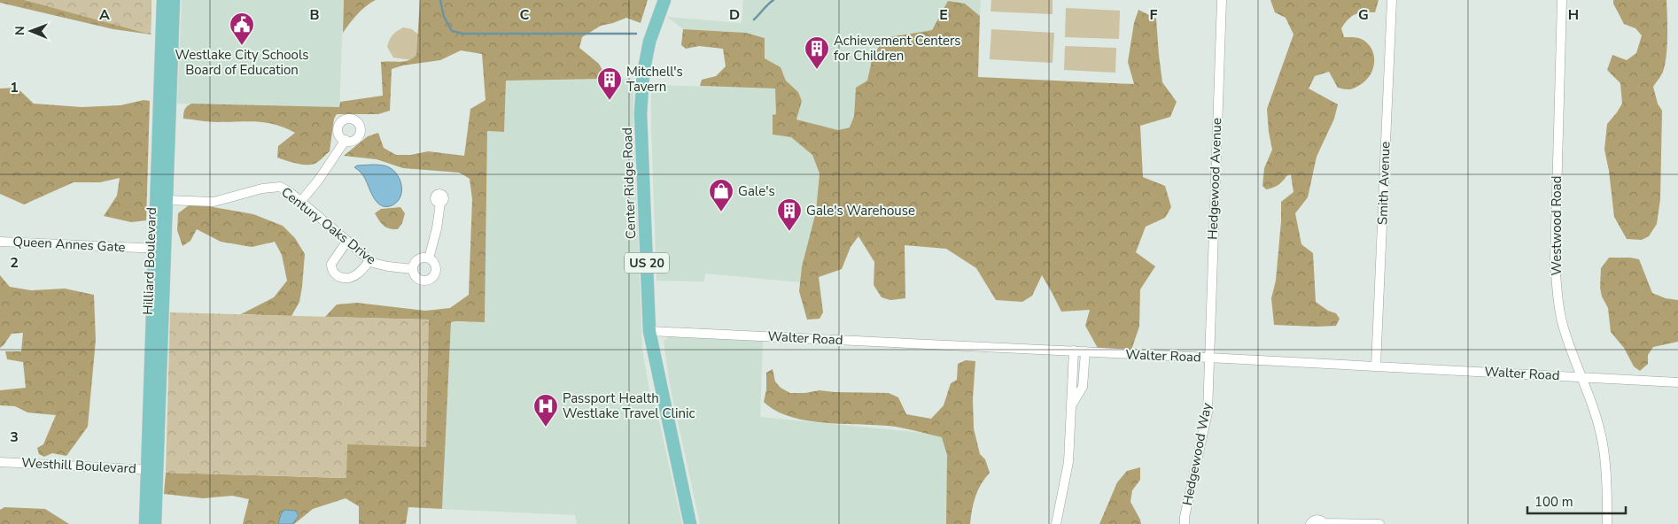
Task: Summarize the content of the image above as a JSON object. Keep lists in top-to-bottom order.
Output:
{
  "streets": {
    "main road": ["Center Ridge Road", "Hilliard Boulevard", "US 20"],
    "street": [
      "Hedgewood Avenue",
      "Smith Avenue",
      "Century Oaks Drive",
      "Westwood Road",
      "Queen Annes Gate",
      "Walter Road",
      "Hedgewood Way",
      "Westhill Boulevard"
    ]
  },
  "crossings": [
    ["Hedgewood Avenue", "Walter Road"],
    ["Hedgewood Avenue", "Hedgewood Way"],
    ["Center Ridge Road", "Walter Road"],
    ["Smith Avenue", "Walter Road"],
    ["Century Oaks Drive", "Hilliard Boulevard"],
    ["Westwood Road", "Walter Road"],
    ["Queen Annes Gate", "Hilliard Boulevard"],
    ["Hilliard Boulevard", "Westhill Boulevard"],
    ["Walter Road", "Hedgewood Way"]
  ],
  "places": {
    "public building": ["Westlake City Schools Board of Education"],
    "building": ["Achievement Centers for Children", "Mitchell's Tavern", "Gale's Warehouse"],
    "shop": ["Gale's"],
    "hospital": ["Passport Health Westlake Travel Clinic"]
  },
  "scale_bar": "100 m",
  "north": "left",
  "grid": {
    "columns": [
      "A",
      "B",
      "C",
      "D",
      "E",
      "F",
      "G",
      "H"
    ],
    "rows": ["1", "2", "3"]
  }
}
